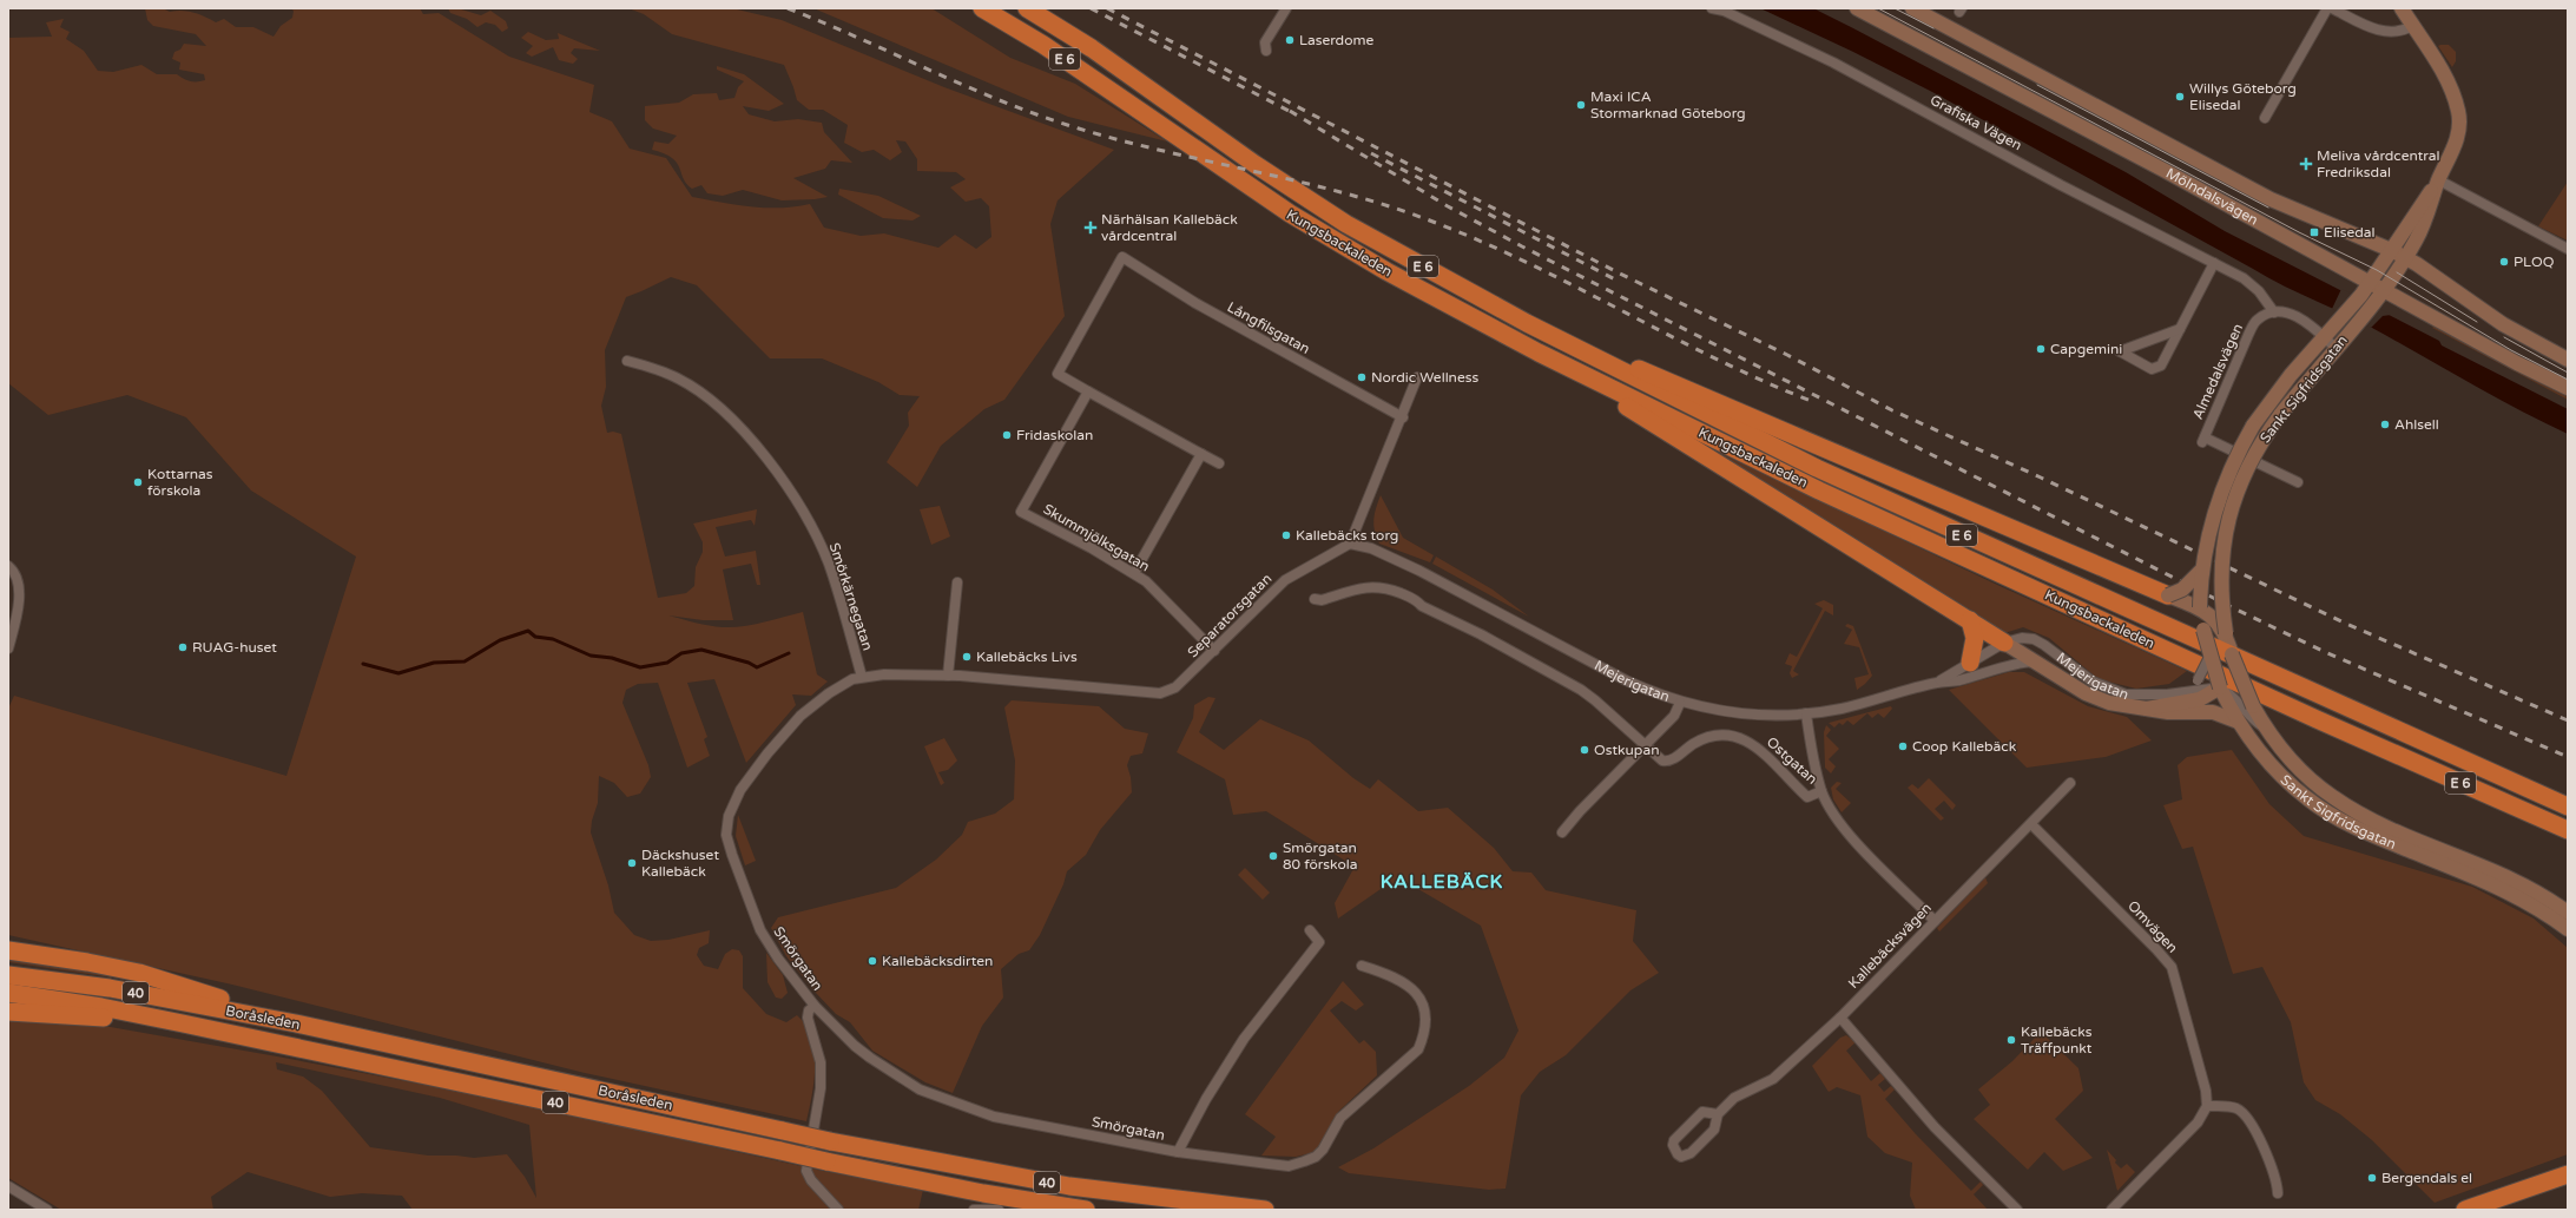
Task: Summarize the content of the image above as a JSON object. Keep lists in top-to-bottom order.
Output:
{
  "streets": {
    "highway": [
      "E 6",
      "Kungsbackaleden",
      "40",
      "Boråsleden"
    ],
    "main road": ["Mölndalsvägen", "Sankt Sigfridsgatan", "Mejerigatan"],
    "street": [
      "Grafiska Vägen",
      "Långfilsgatan",
      "Almedalsvägen",
      "Skummjölksgatan",
      "Smörkärnegatan",
      "Separatorsgatan",
      "Ostgatan",
      "Omvägen",
      "Kallebäcksvägen",
      "Smörgatan"
    ]
  },
  "crossings": [
    ["Grafiska Vägen", "Almedalsvägen"],
    ["Mölndalsvägen", "Sankt Sigfridsgatan"],
    ["Långfilsgatan", "Skummjölksgatan"],
    ["Sankt Sigfridsgatan", "Mejerigatan"],
    ["Skummjölksgatan", "Separatorsgatan"],
    ["Smörkärnegatan", "Smörgatan"],
    ["Separatorsgatan", "Mejerigatan"],
    ["Separatorsgatan", "Smörgatan"],
    ["Mejerigatan", "Ostgatan"],
    ["Ostgatan", "Kallebäcksvägen"],
    ["Omvägen", "Kallebäcksvägen"]
  ],
  "districts": ["KALLEBÄCK"],
  "places": {
    "other": [
      "Laserdome",
      "Willys Göteborg Elisedal",
      "Maxi ICA Stormarknad Göteborg",
      "PLOQ",
      "Capgemini",
      "Nordic Wellness",
      "Ahlsell",
      "Fridaskolan",
      "Kottarnas förskola",
      "Kallebäcks torg",
      "RUAG-huset",
      "Kallebäcks Livs",
      "Coop Kallebäck",
      "Ostkupan",
      "Smörgatan 80 förskola",
      "Däckshuset Kallebäck",
      "Kallebäcksdirten",
      "Kallebäcks Träffpunkt",
      "Bergendals el"
    ],
    "health": ["Meliva vårdcentral Fredriksdal", "Närhälsan Kallebäck vårdcentral"],
    "transit": ["Elisedal"]
  }
}
